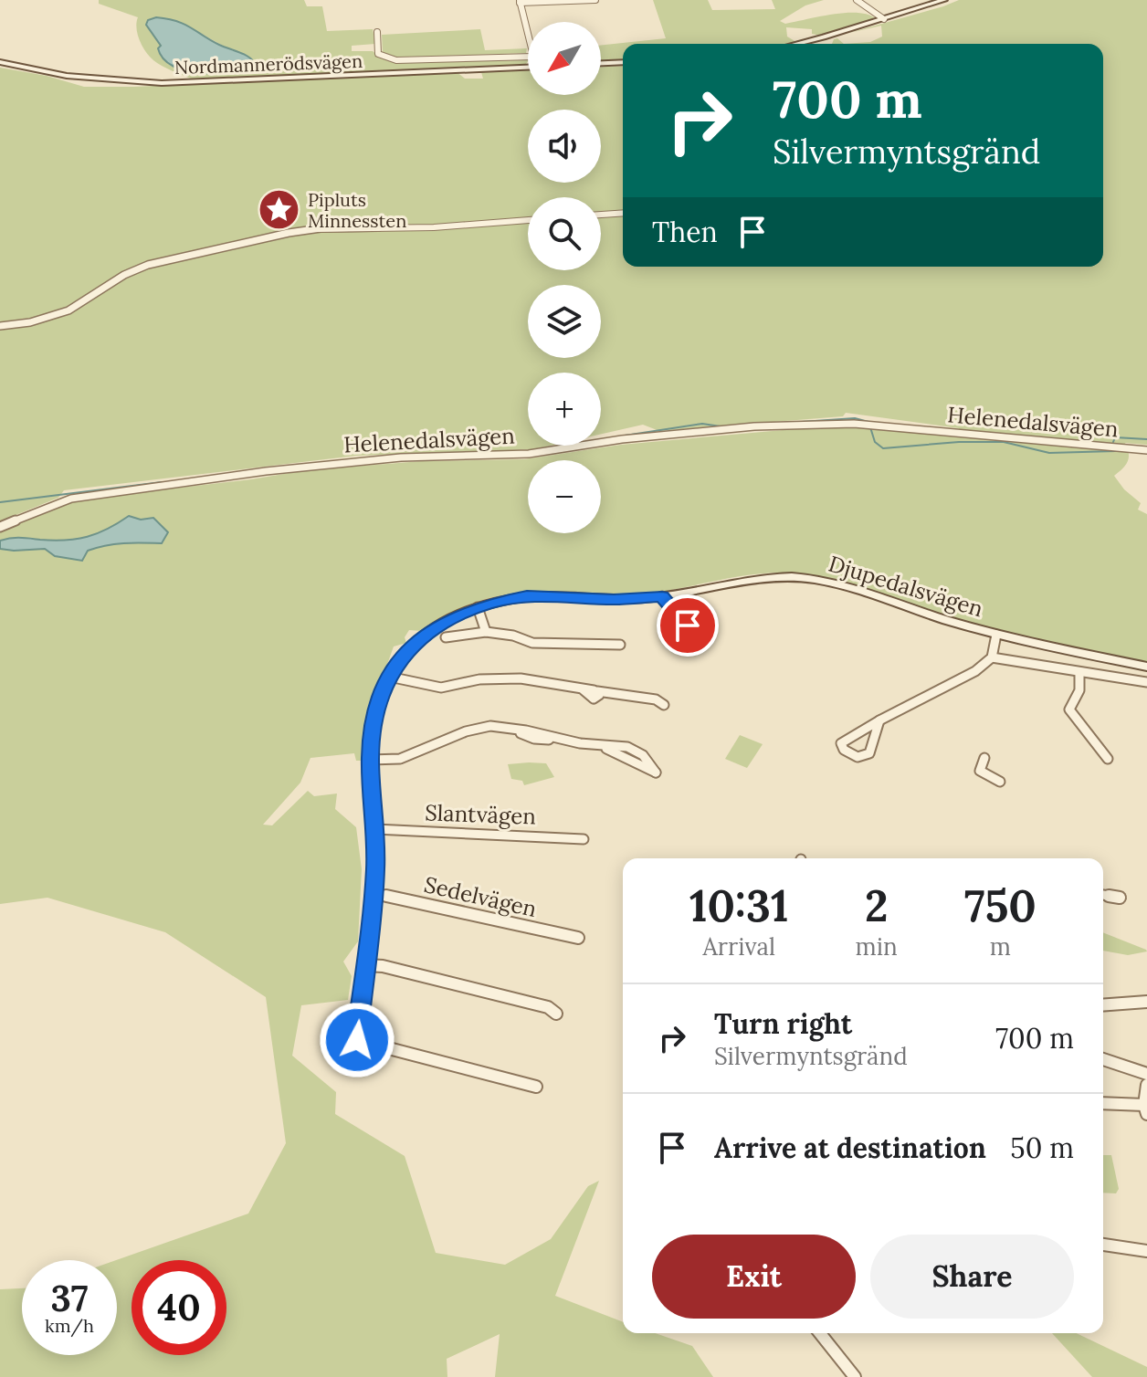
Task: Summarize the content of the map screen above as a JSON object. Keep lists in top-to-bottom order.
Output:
{
  "streets": {
    "main road": ["Nordmannerödsvägen", "Djupedalsvägen"],
    "street": ["Helenedalsvägen", "Slantvägen", "Sedelvägen"]
  },
  "crossings": [
    ["Djupedalsvägen", "Slantvägen"],
    ["Djupedalsvägen", "Sedelvägen"]
  ],
  "places": {
    "place": ["Pipluts Minnessten"]
  },
  "north": "bottom left",
  "page": {
    "map_buttons": ["+", "−"],
    "turn": ["700 m", "Silvermyntsgränd"],
    "then": "Then",
    "eta": [
      "10:31",
      "Arrival",
      "2",
      "min",
      "750",
      "m"
    ],
    "list": [
      {
        "name": "Turn right",
        "note": "Silvermyntsgränd",
        "value": "700 m"
      },
      {
        "name": "Arrive at destination",
        "value": "50 m"
      }
    ],
    "buttons": ["Exit", "Share"],
    "speed": "37 km/h",
    "limit": "40"
  }
}
